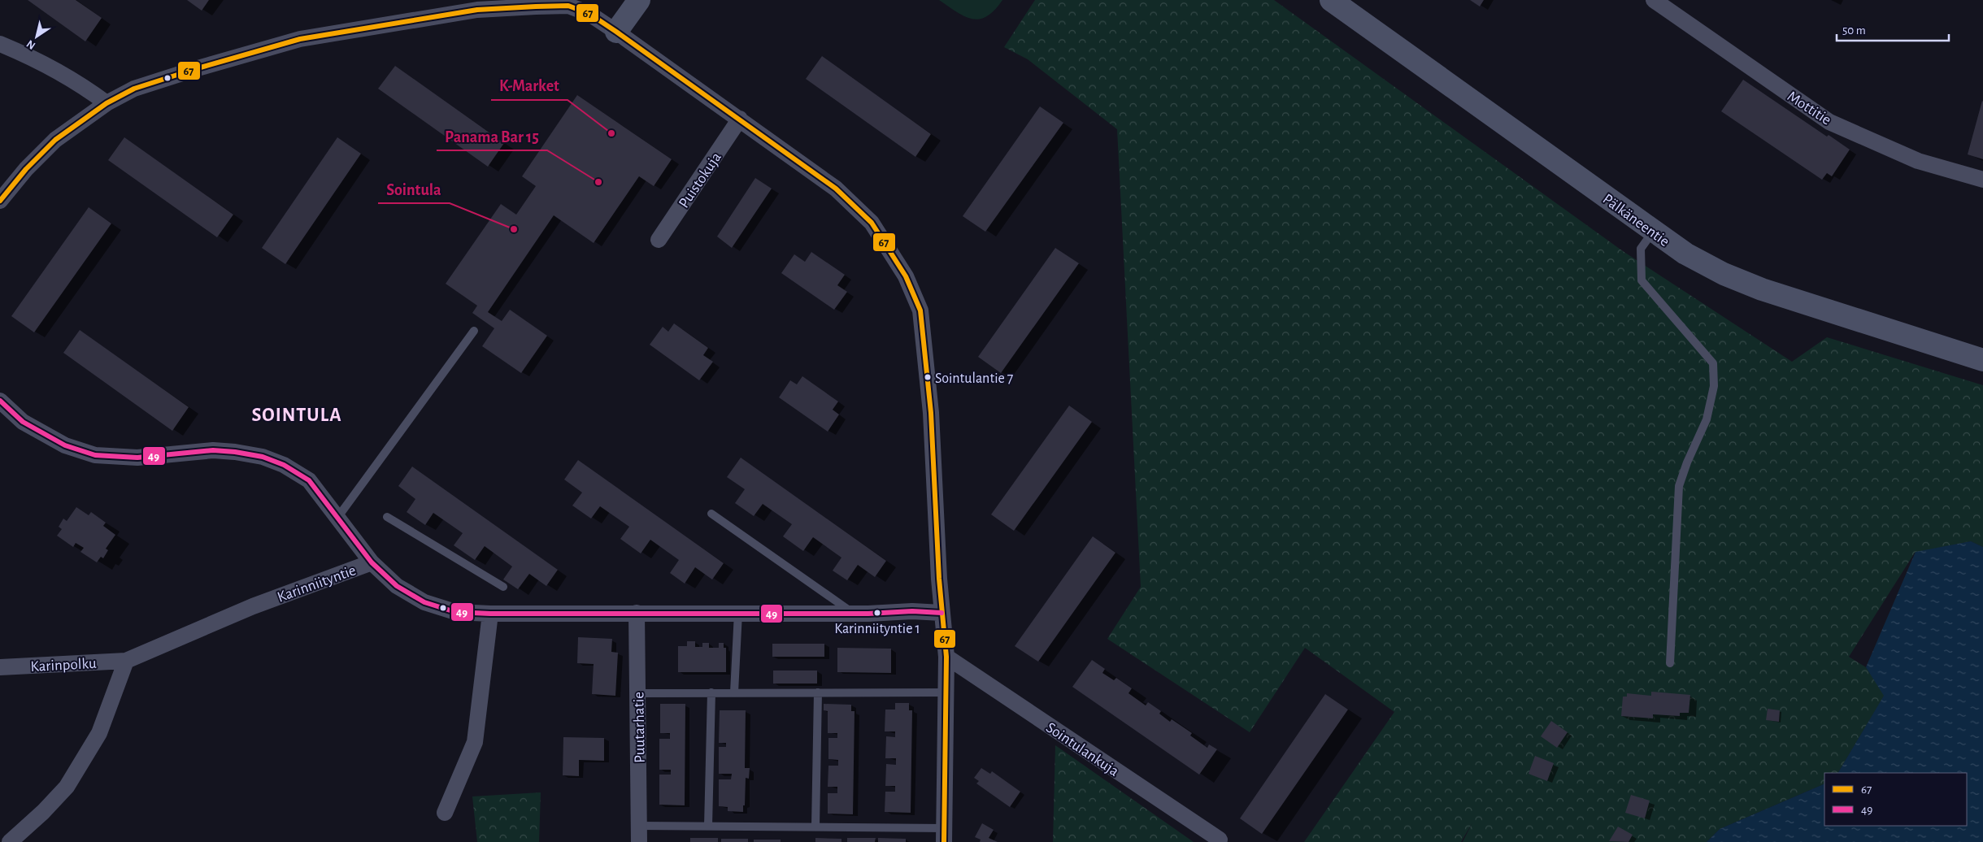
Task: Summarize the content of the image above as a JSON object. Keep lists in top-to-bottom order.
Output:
{
  "streets": {
    "main road": ["Pälkäneentie"],
    "street": [
      "Mottitie",
      "Puistokuja",
      "Karinniityntie",
      "Karinpolku",
      "Puutarhatie",
      "Sointulankuja"
    ]
  },
  "crossings": [
    ["Karinniityntie", "Karinpolku"],
    ["Karinniityntie", "Puutarhatie"]
  ],
  "districts": ["SOINTULA"],
  "places": [
    "K-Market",
    "Panama Bar 15",
    "Sointula",
    "Sointulantie 7",
    "Karinniityntie 1"
  ],
  "lines": ["transit line 67", "transit line 49"],
  "legend": ["67", "49"],
  "scale_bar": "50 m",
  "north": "bottom left"
}
